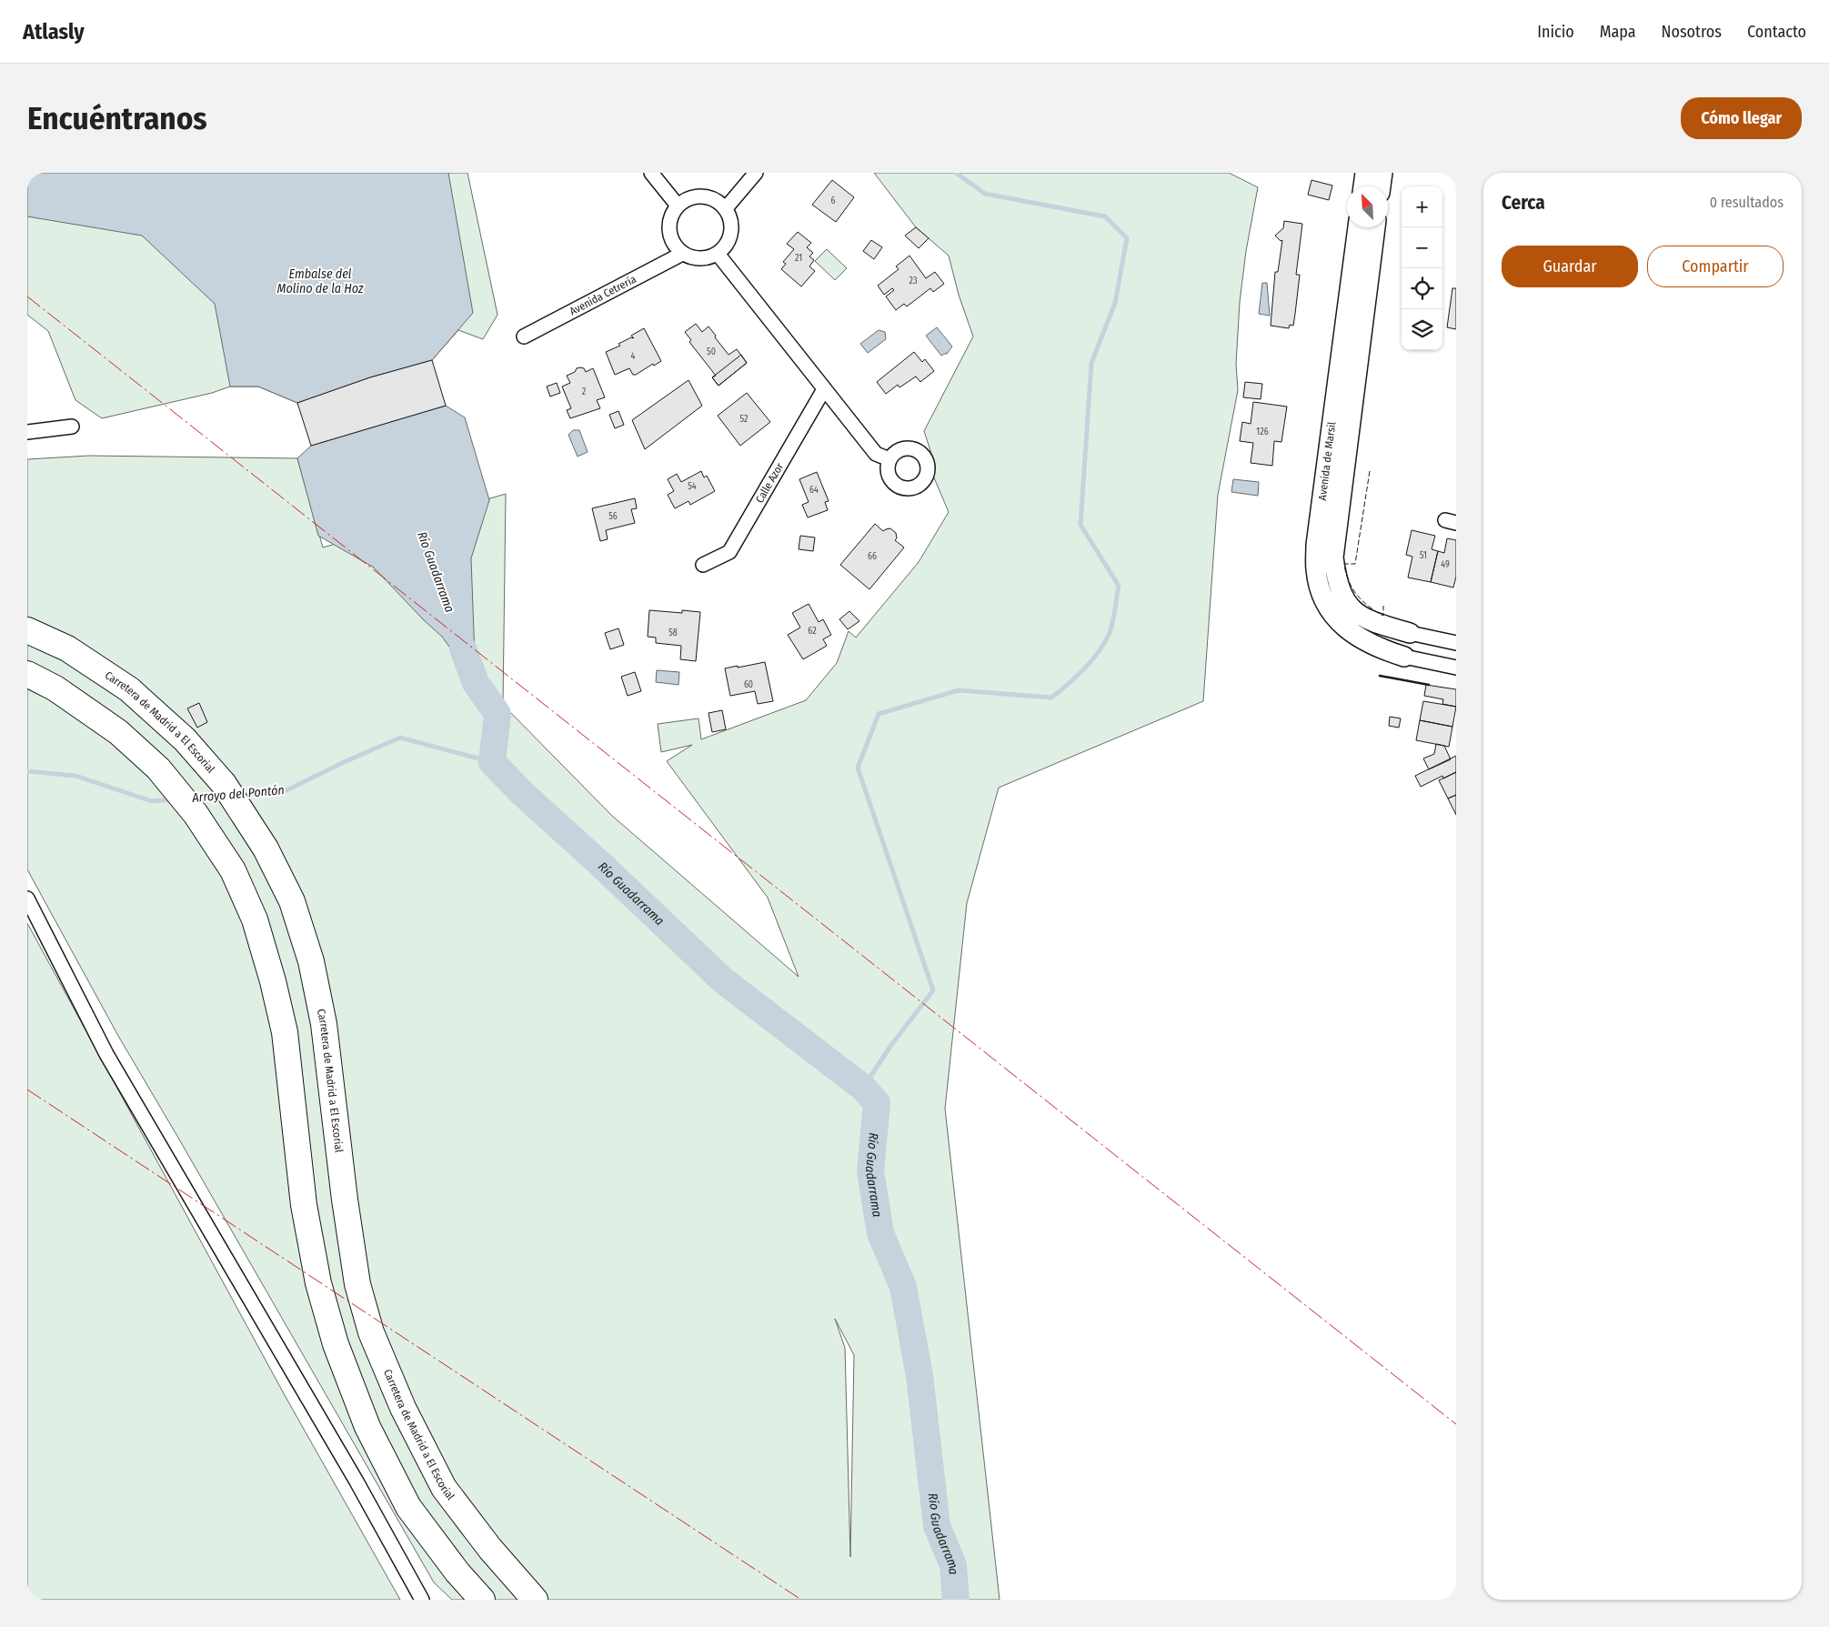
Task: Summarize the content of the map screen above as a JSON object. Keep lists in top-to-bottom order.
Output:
{
  "streets": {
    "highway": ["Carretera de Madrid a El Escorial"],
    "street": ["Avenida Cetrería", "Avenida de Marsil", "Calle Azor"]
  },
  "water": ["Embalse del Molino de la Hoz", "Río Guadarrama", "Arroyo del Pontón"],
  "house_numbers": [
    "6",
    "21",
    "23",
    "50",
    "4",
    "2",
    "52",
    "126",
    "54",
    "64",
    "56",
    "51",
    "66",
    "49",
    "62",
    "58",
    "60"
  ],
  "north": "top left",
  "page": {
    "header": "Atlasly",
    "nav": [
      "Inicio",
      "Mapa",
      "Nosotros",
      "Contacto"
    ],
    "buttons": [
      "Cómo llegar",
      ["Guardar", "Compartir"]
    ],
    "title": "Encuéntranos",
    "heading": ["Cerca", "0 resultados"],
    "map_buttons": ["+", "−"]
  }
}
